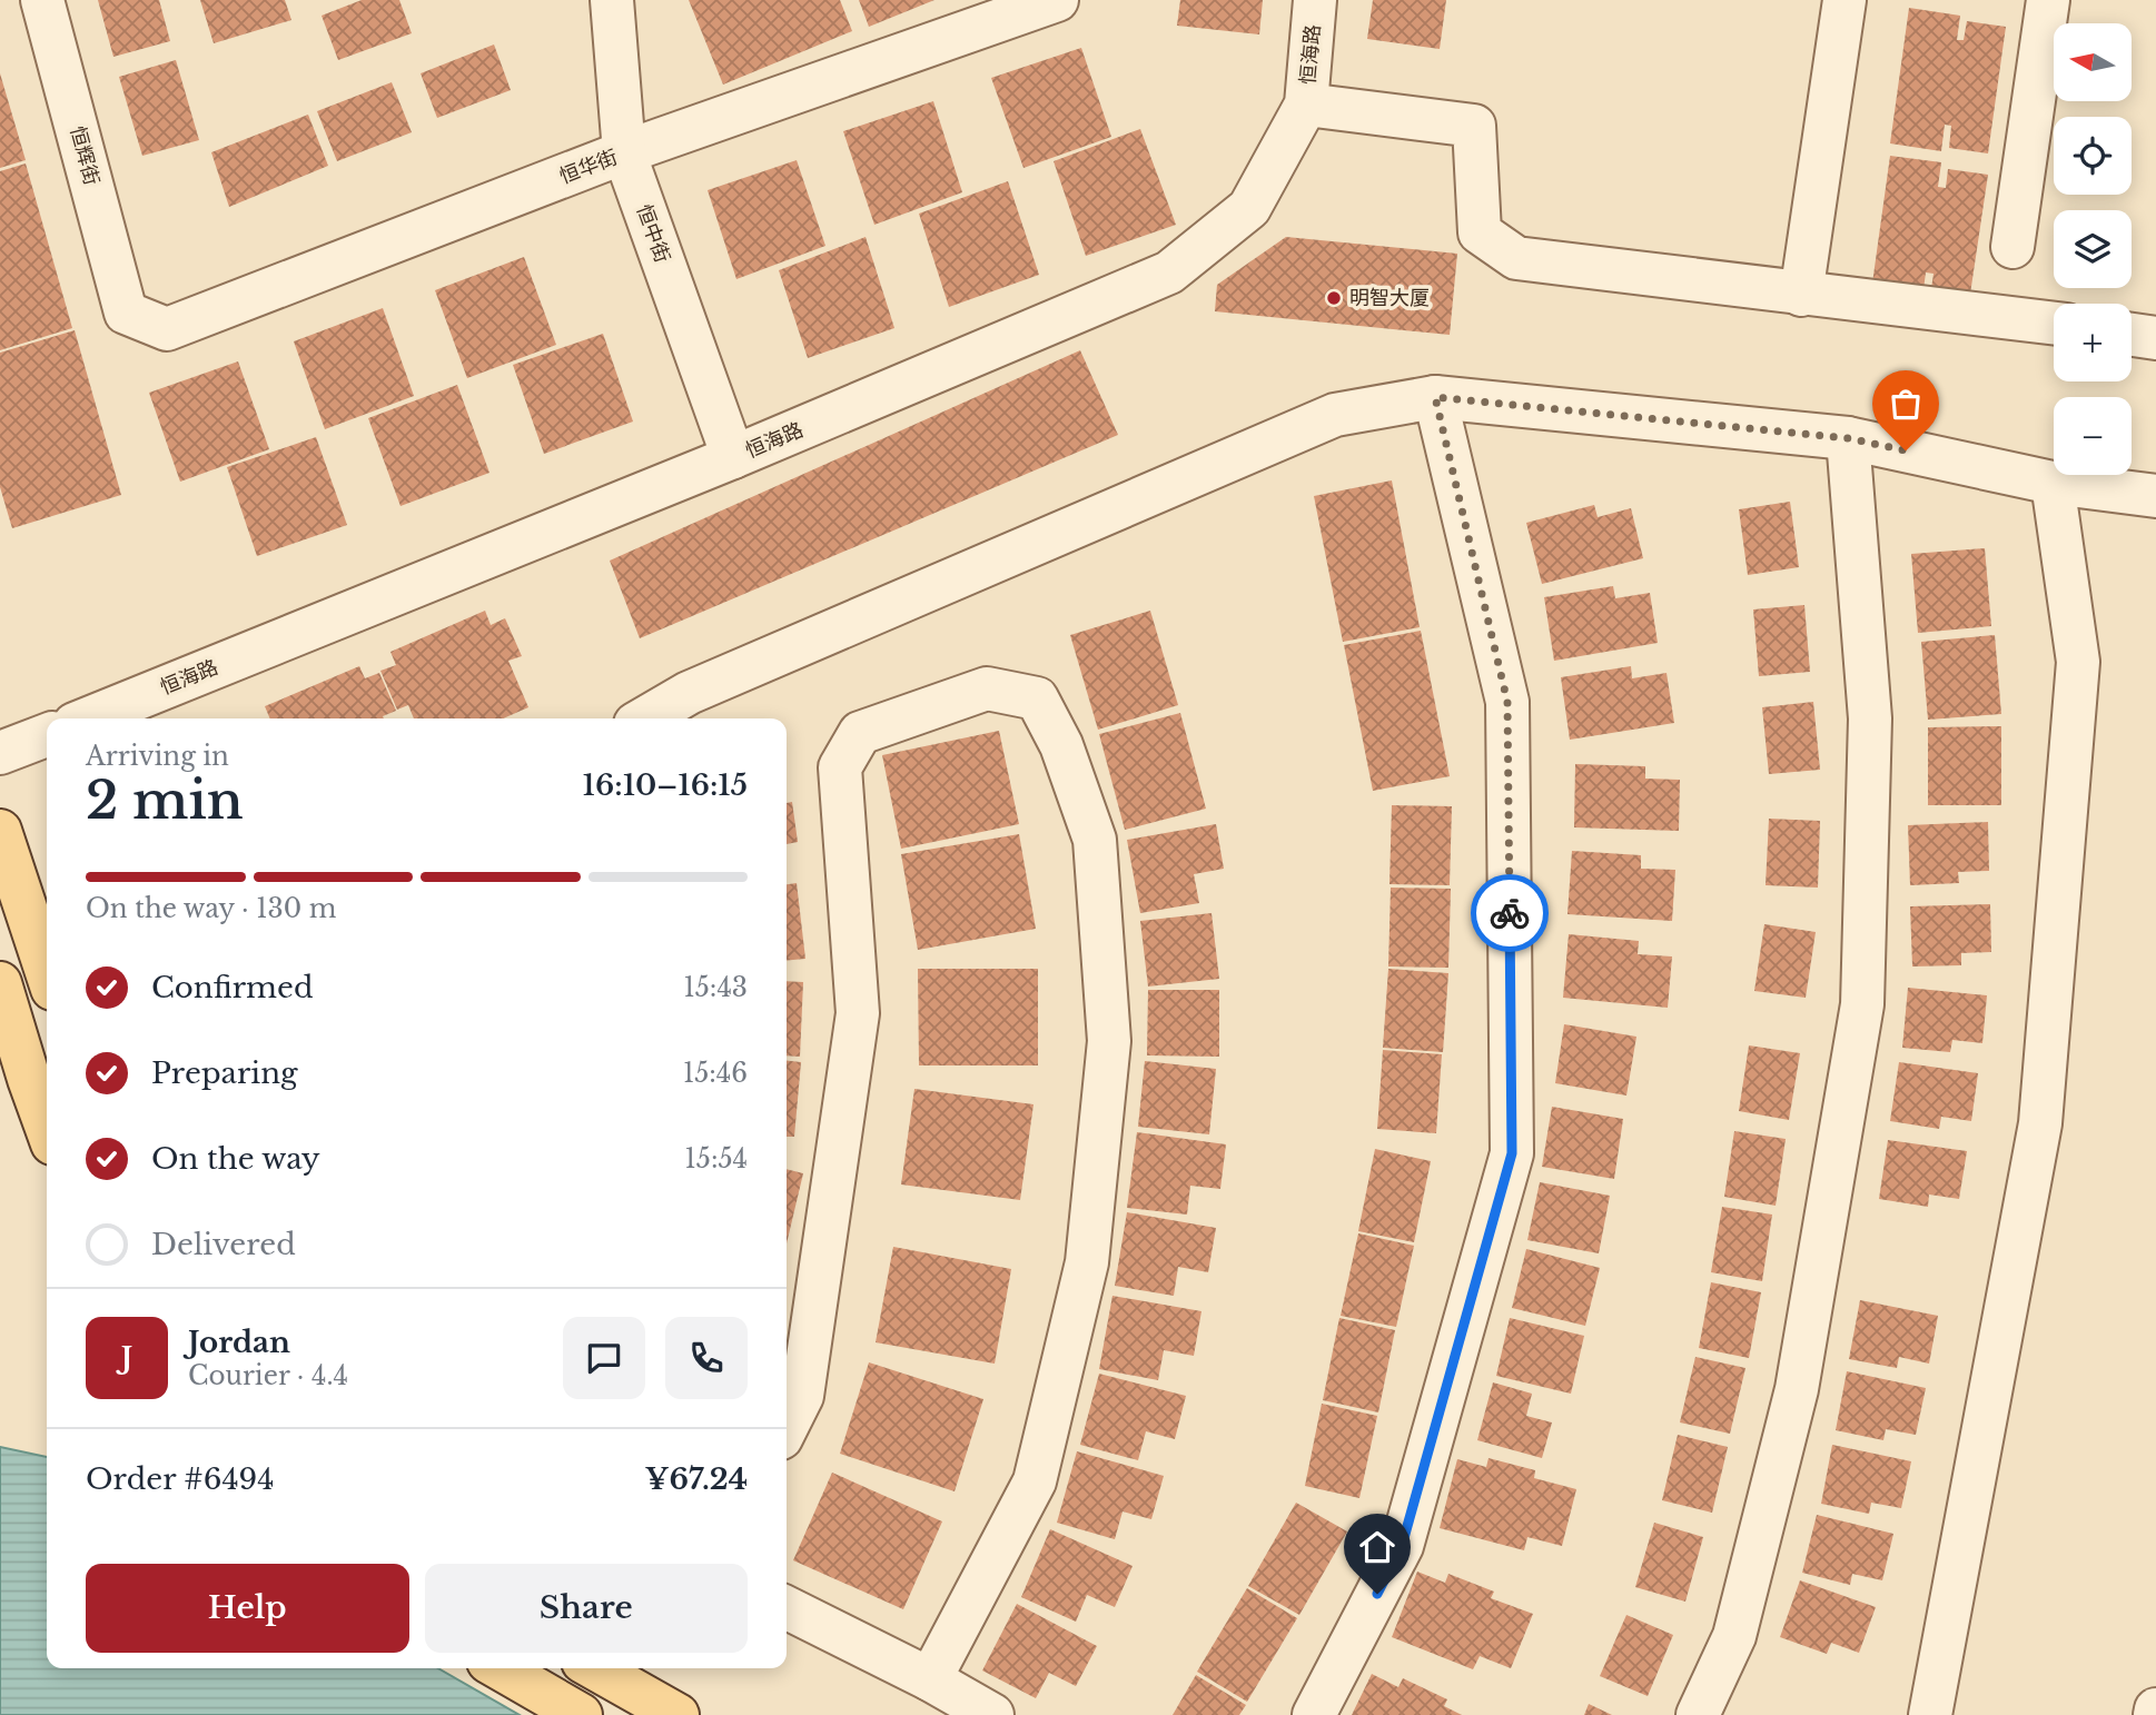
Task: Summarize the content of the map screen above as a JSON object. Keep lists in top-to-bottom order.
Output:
{
  "streets": {
    "street": [
      "恒海路",
      "恒辉街",
      "恒华街",
      "恒中街"
    ]
  },
  "crossings": [
    ["恒海路", "恒中街"],
    ["恒辉街", "恒华街"],
    ["恒华街", "恒中街"]
  ],
  "places": ["明智大厦"],
  "north": "left",
  "page": {
    "map_buttons": ["+", "−"],
    "heading": ["2 min", "Arriving in", "16:10–16:15"],
    "panel": [
      "Jordan",
      "Courier · 4.4",
      "Order #6494",
      "¥67.24"
    ],
    "bar": "On the way · 130 m",
    "list": [
      ["Confirmed", "15:43"],
      ["Preparing", "15:46"],
      ["On the way", "15:54"],
      "Delivered"
    ],
    "round": "J",
    "buttons": ["Help", "Share"]
  }
}
